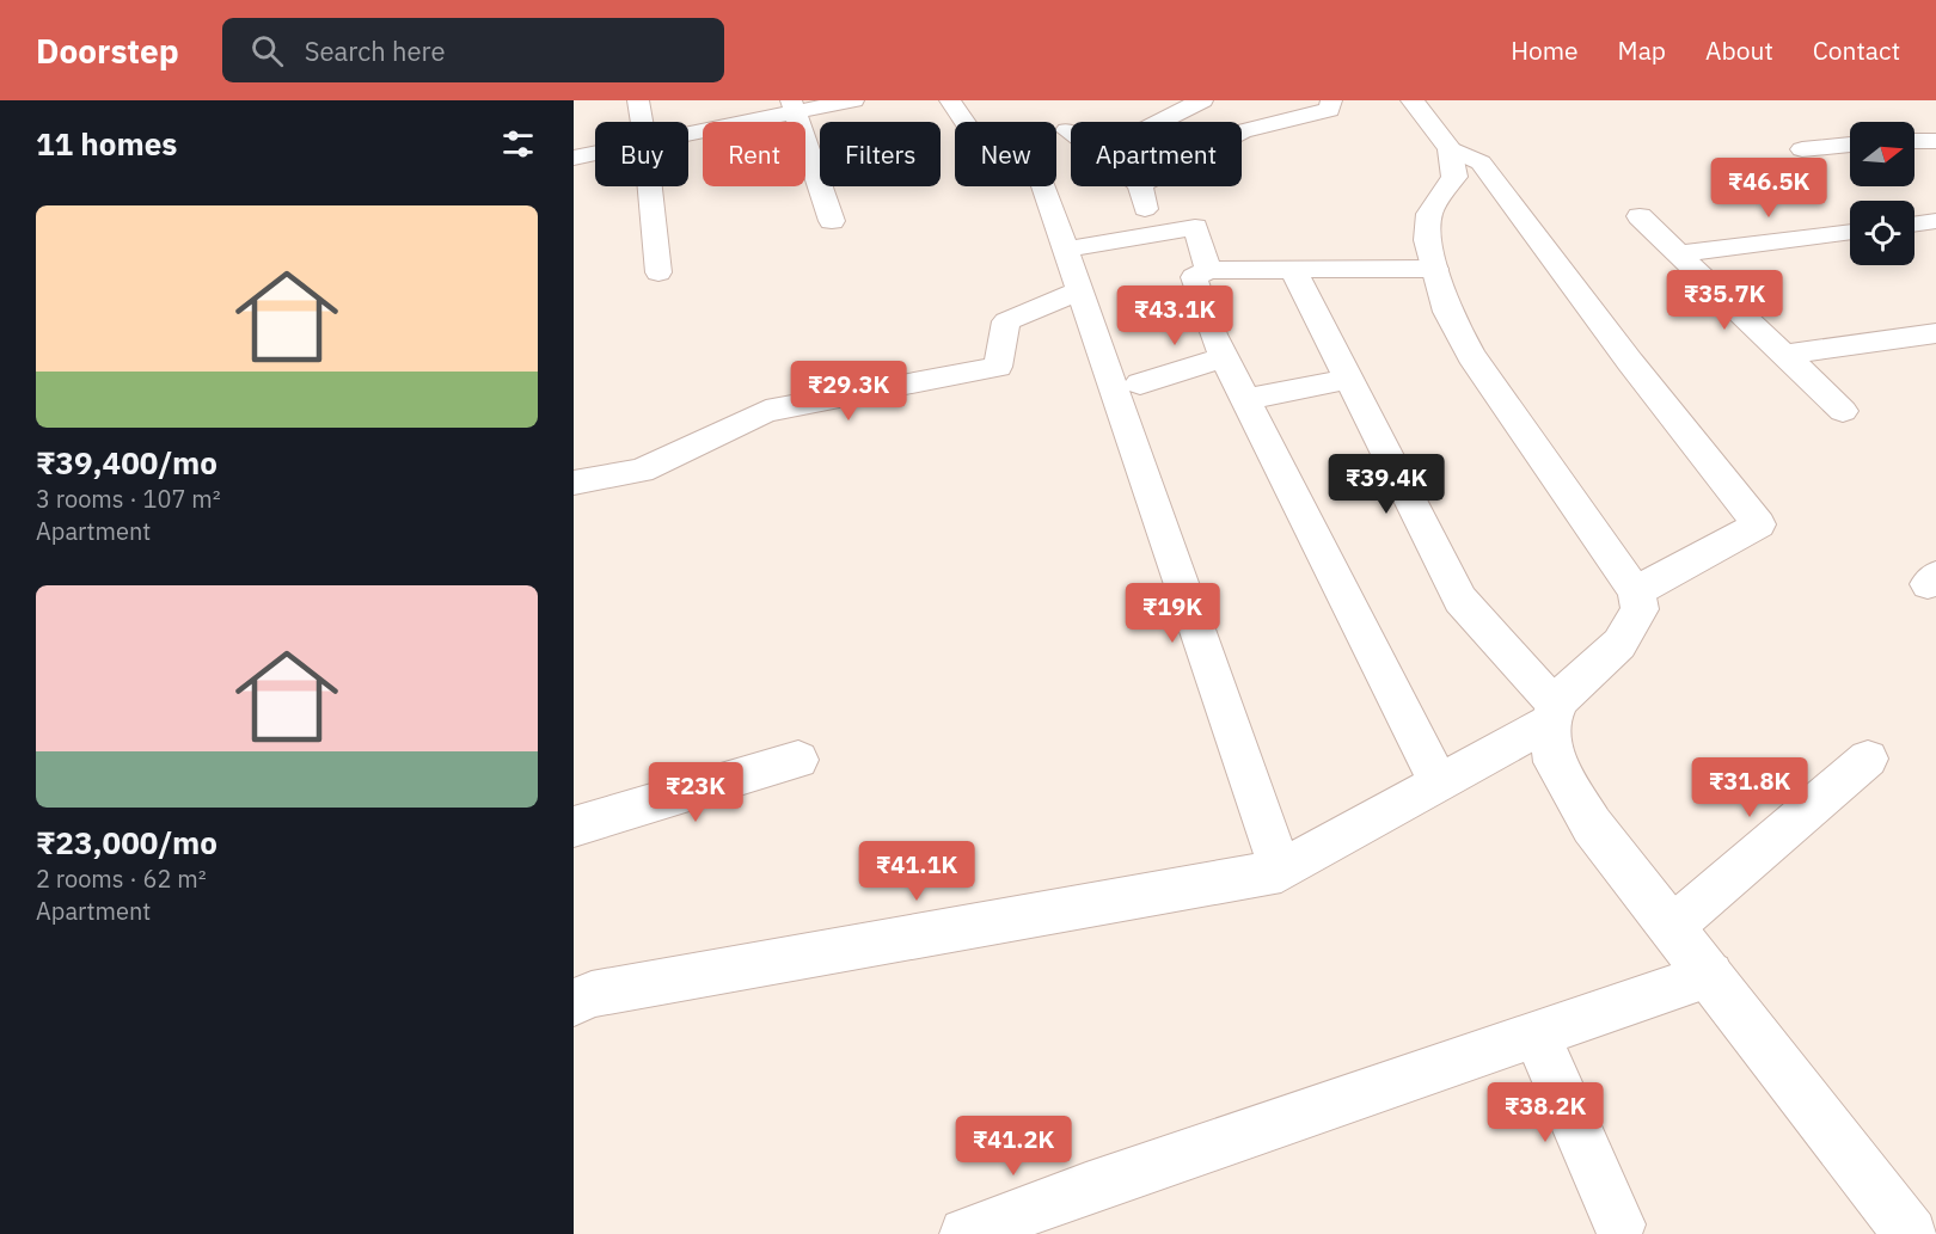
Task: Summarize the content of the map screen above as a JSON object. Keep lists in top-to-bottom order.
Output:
{
  "north": "right",
  "page": {
    "header": "Doorstep",
    "search": "Search here",
    "nav": [
      "Home",
      "Map",
      "About",
      "Contact"
    ],
    "heading": "11 homes",
    "chip": [
      "Buy",
      "Rent",
      "Filters",
      "New",
      "Apartment"
    ],
    "price": [
      "₹46.5K",
      "₹35.7K",
      "₹43.1K",
      "₹29.3K",
      "₹39.4K",
      "₹19K",
      "₹31.8K",
      "₹23K",
      "₹41.1K",
      "₹38.2K",
      "₹41.2K"
    ],
    "list": [
      {
        "name": "₹39,400/mo",
        "note": "3 rooms · 107 m² · Apartment"
      },
      {
        "name": "₹23,000/mo",
        "note": "2 rooms · 62 m² · Apartment"
      }
    ]
  }
}
